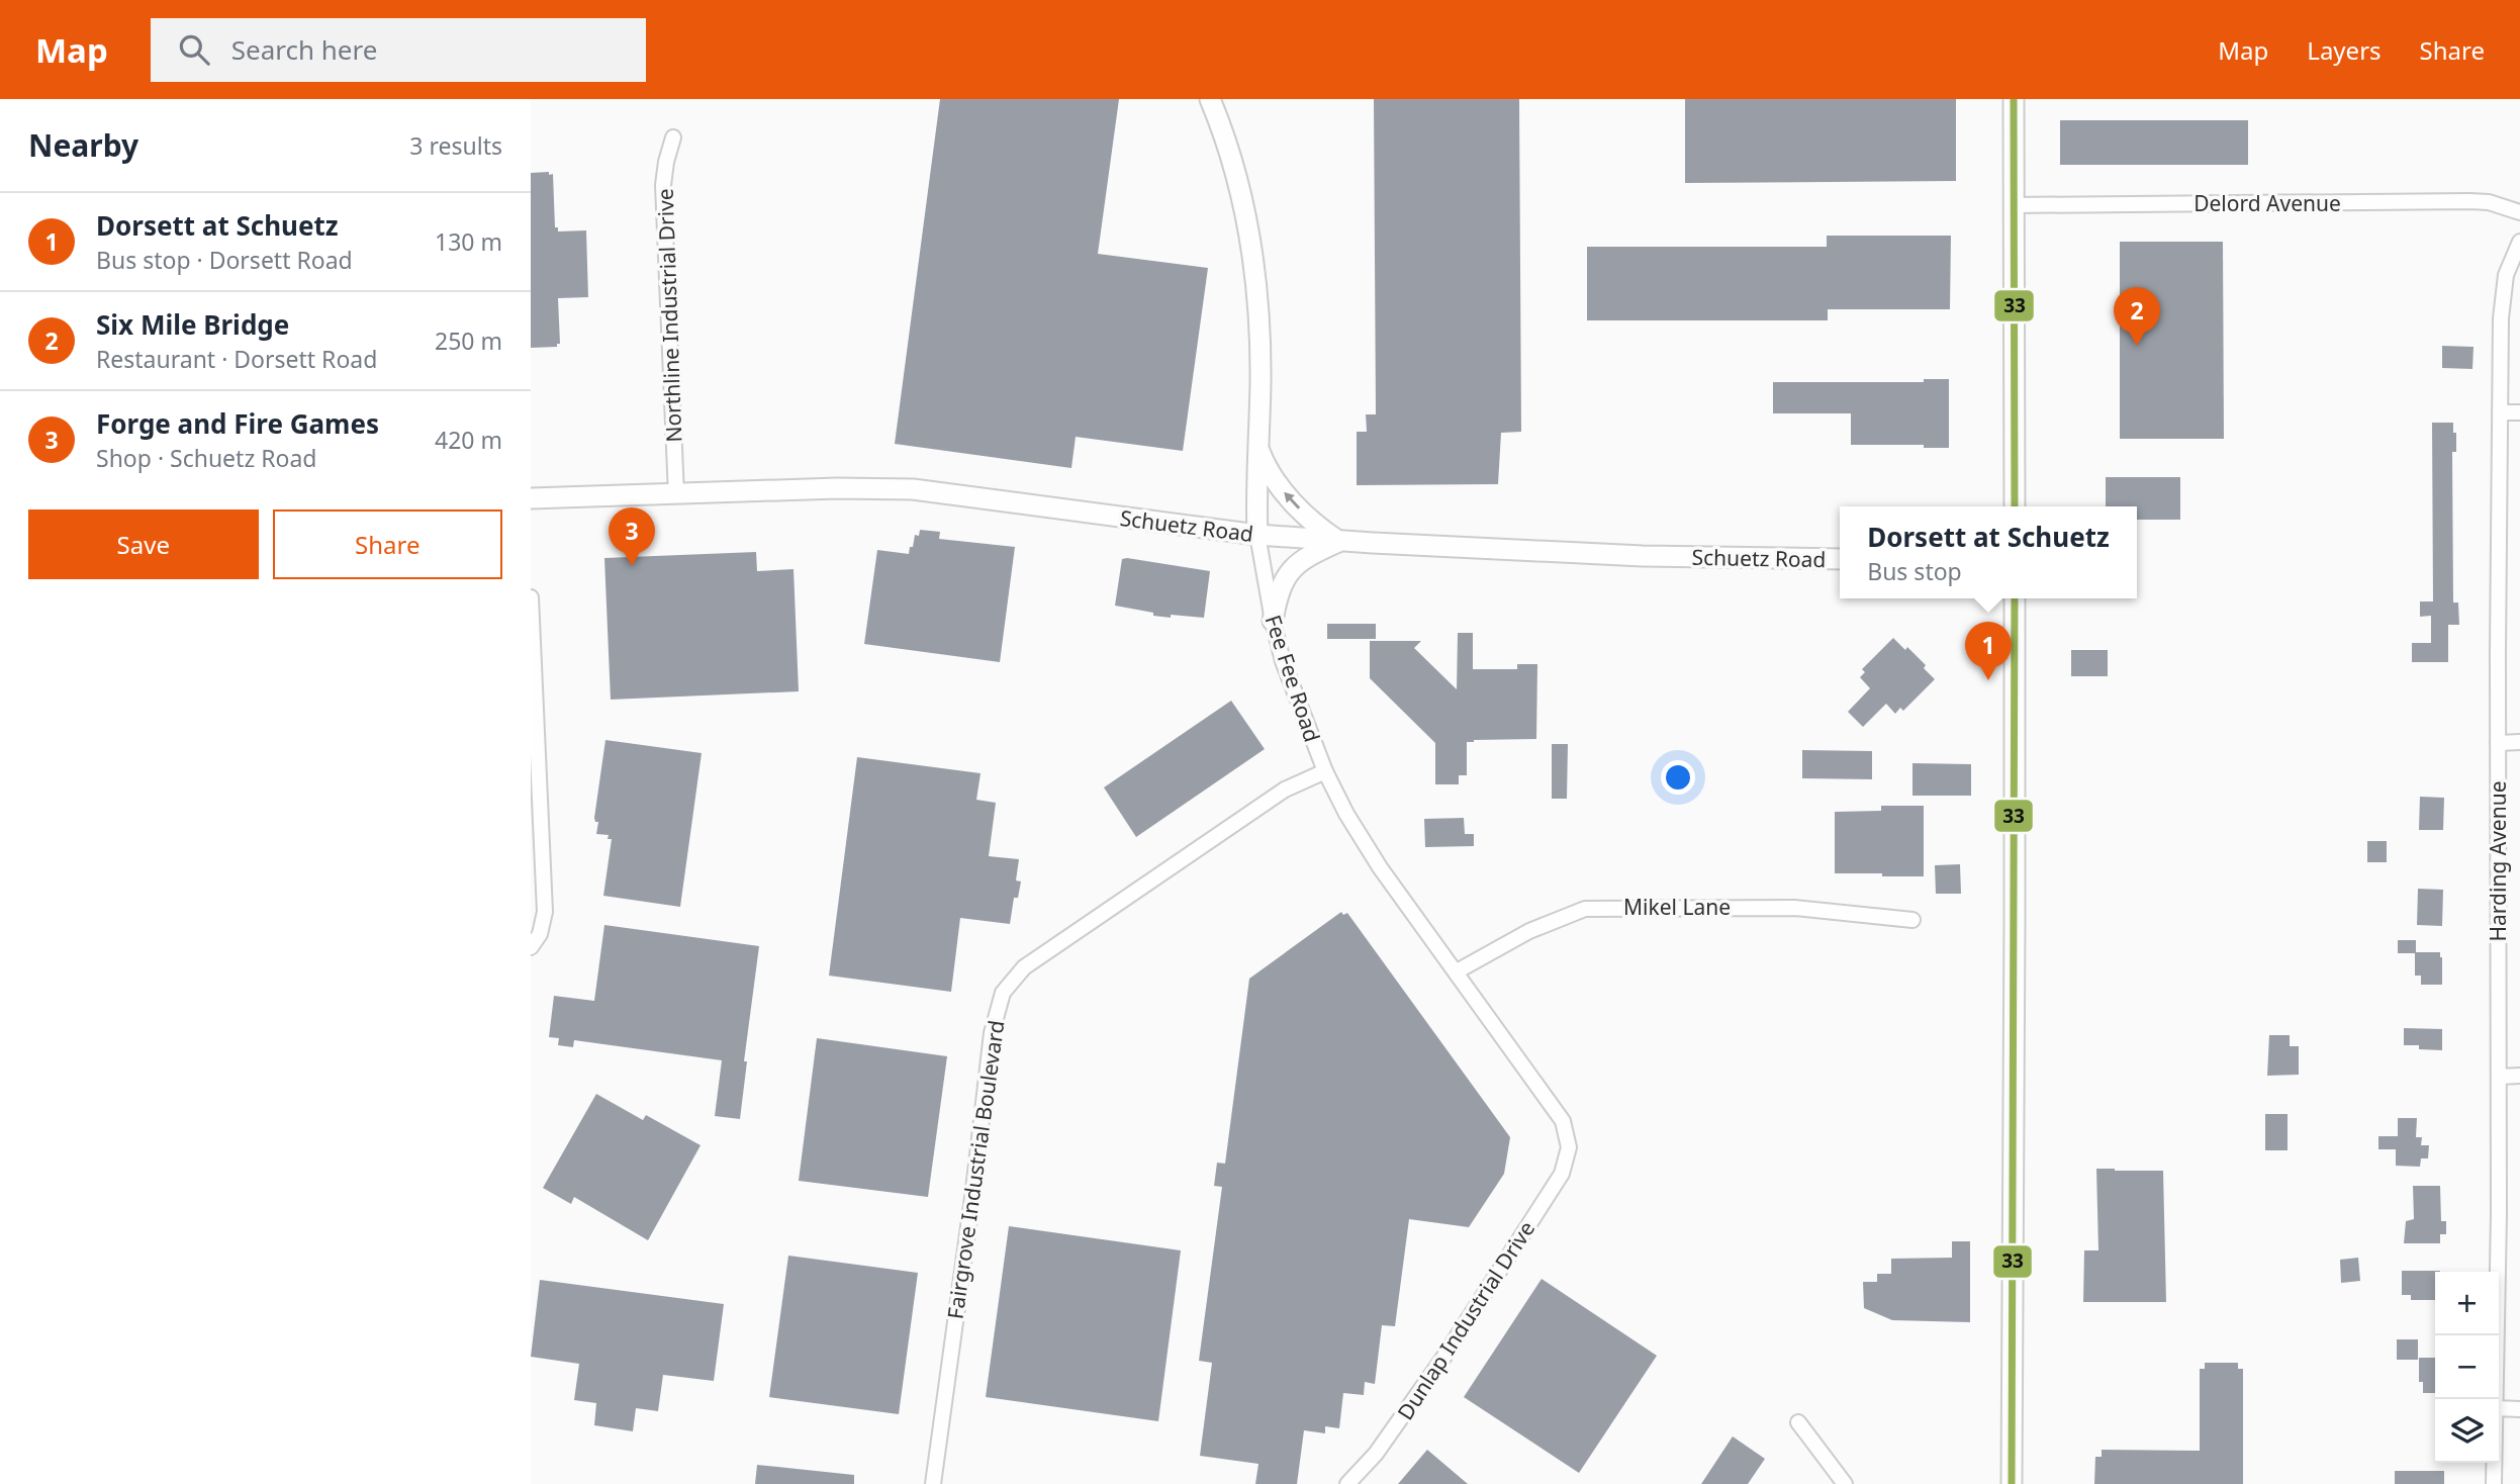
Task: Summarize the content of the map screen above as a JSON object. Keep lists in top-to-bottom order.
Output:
{
  "streets": {
    "main road": ["Schuetz Road", "Fee Fee Road"],
    "street": [
      "Delord Avenue",
      "Northline Industrial Drive",
      "Harding Avenue",
      "Mikel Lane",
      "Fairgrove Industrial Boulevard",
      "Dunlap Industrial Drive"
    ]
  },
  "crossings": [
    ["Northline Industrial Drive", "Schuetz Road"],
    ["Schuetz Road", "Fee Fee Road"],
    ["Fee Fee Road", "Mikel Lane"],
    ["Fee Fee Road", "Fairgrove Industrial Boulevard"],
    ["Fee Fee Road", "Dunlap Industrial Drive"]
  ],
  "lines": ["transit line 33"],
  "page": {
    "header": "Map",
    "search": "Search here",
    "nav": ["Map", "Layers", "Share"],
    "heading": ["Nearby", "3 results"],
    "list": [
      {
        "mark": "1",
        "name": "Dorsett at Schuetz",
        "note": "Bus stop · Dorsett Road",
        "value": "130 m"
      },
      {
        "mark": "2",
        "name": "Six Mile Bridge",
        "note": "Restaurant · Dorsett Road",
        "value": "250 m"
      },
      {
        "mark": "3",
        "name": "Forge and Fire Games",
        "note": "Shop · Schuetz Road",
        "value": "420 m"
      }
    ],
    "pins": ["2", "3", "1"],
    "buttons": ["Save", "Share"],
    "popup": ["Dorsett at Schuetz", "Bus stop"],
    "map_buttons": ["+", "−"]
  }
}
